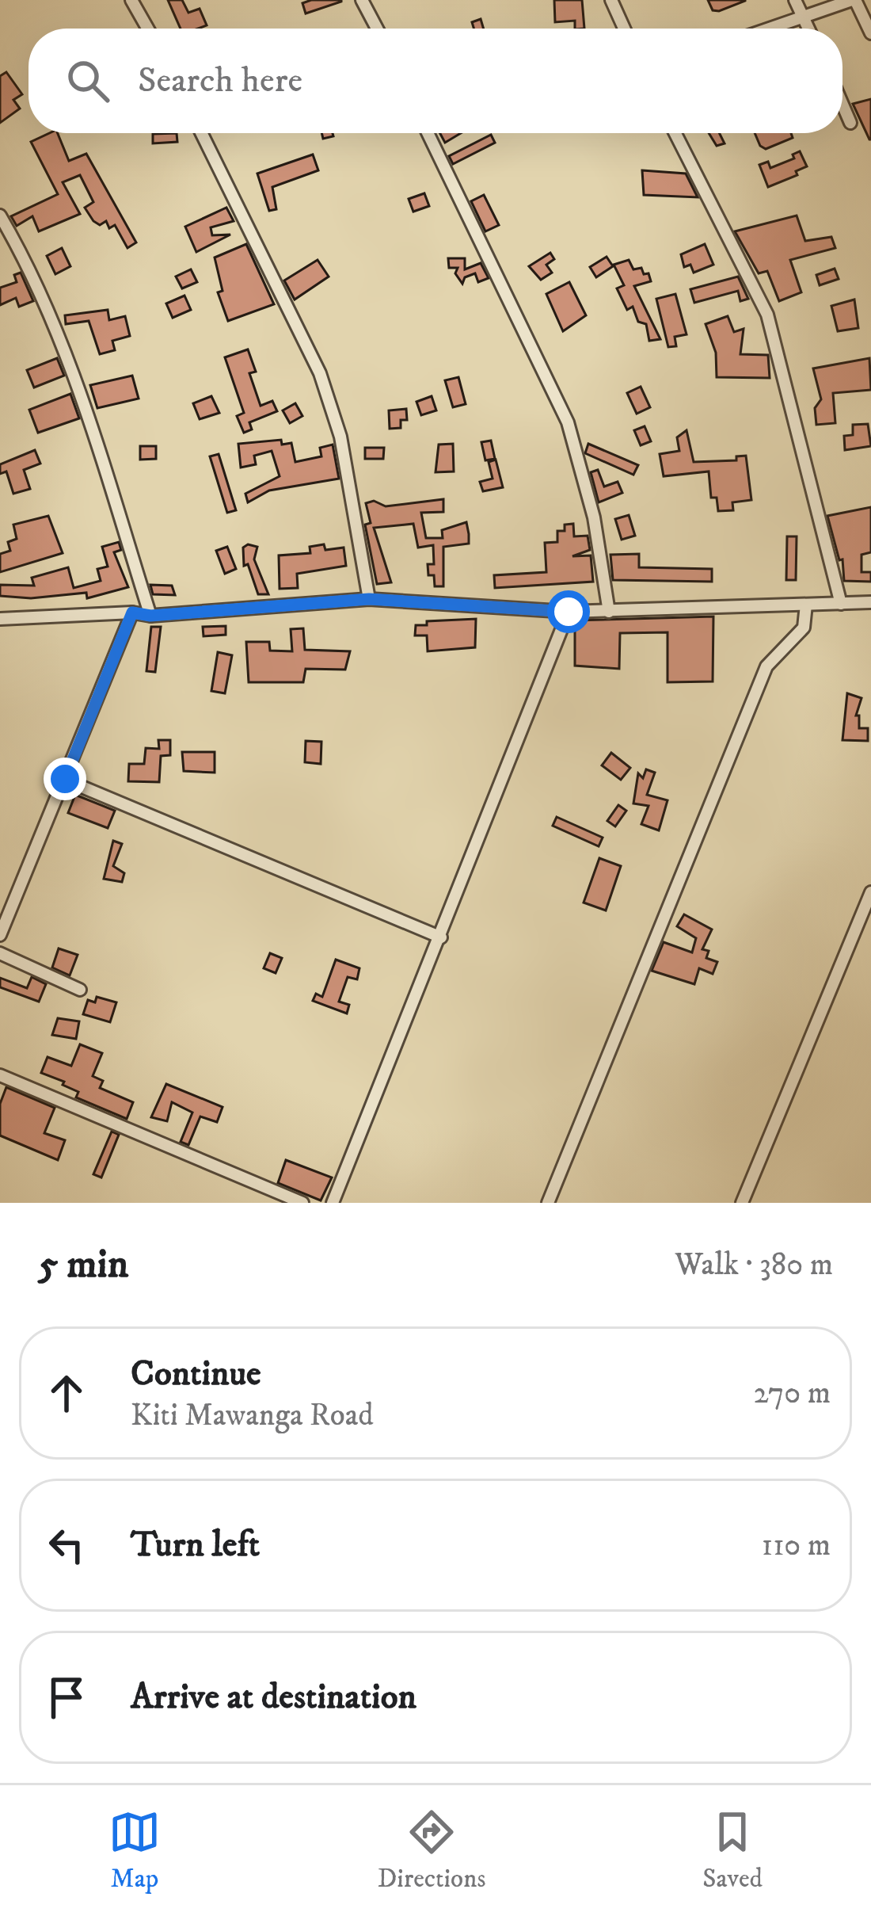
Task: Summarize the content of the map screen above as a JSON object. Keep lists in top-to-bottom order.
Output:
{
  "page": {
    "search": "Search here",
    "heading": ["5 min", "Walk · 380 m"],
    "list": [
      ["Continue", "Kiti Mawanga Road", "270 m"],
      ["Turn left", "110 m"],
      "Arrive at destination"
    ],
    "nav": ["Map", "Directions", "Saved"]
  }
}
